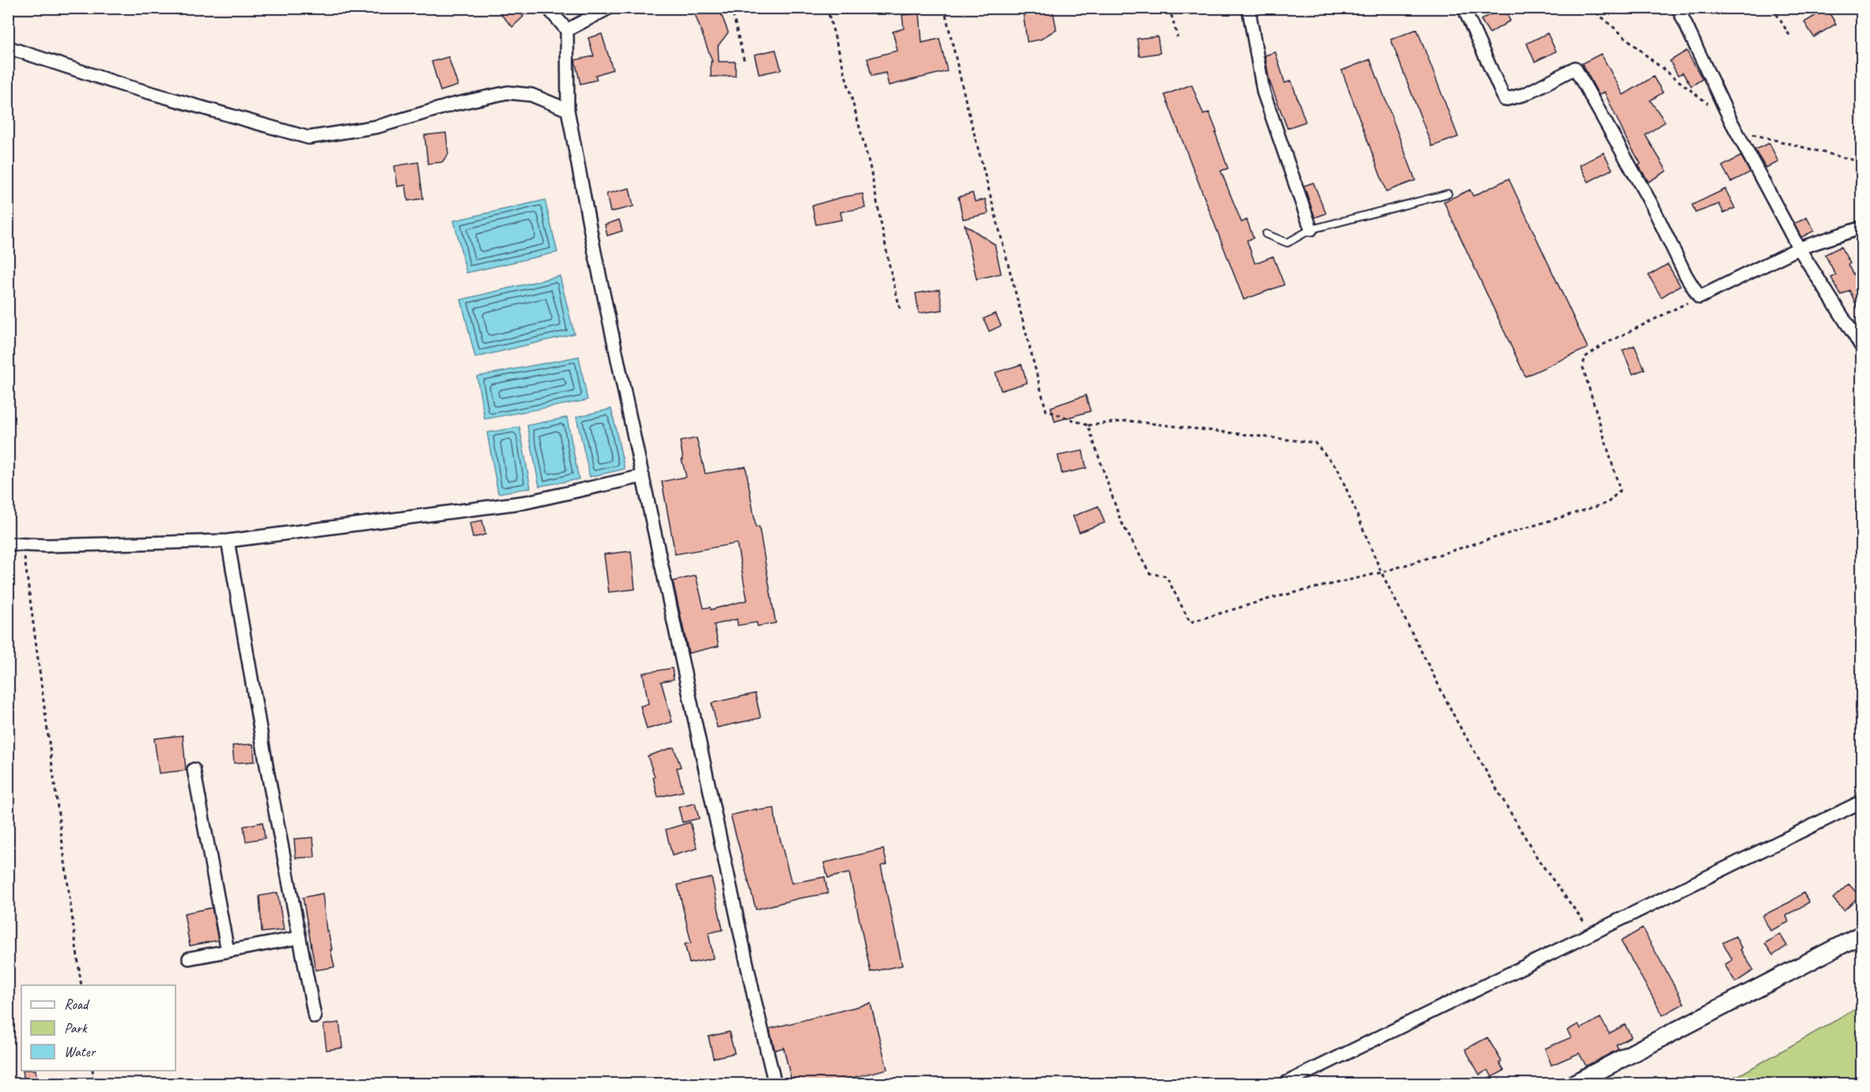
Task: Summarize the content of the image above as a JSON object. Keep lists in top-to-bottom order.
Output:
{
  "legend": ["Road", "Park", "Water"]
}
